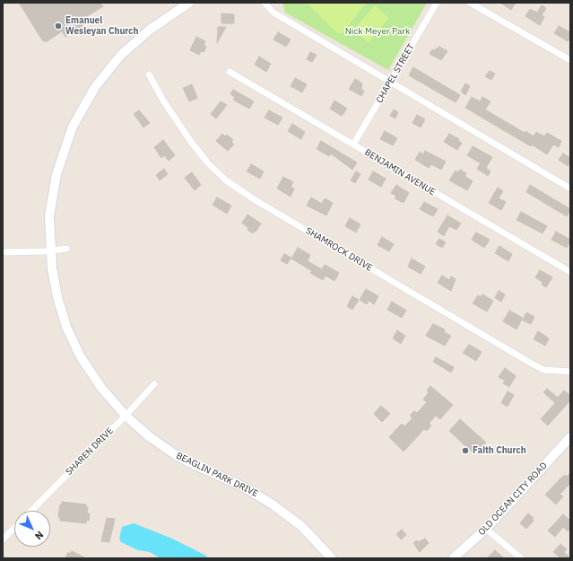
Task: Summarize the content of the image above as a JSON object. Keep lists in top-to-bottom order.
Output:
{
  "streets": {
    "main road": ["BEAGLIN PARK DRIVE", "OLD OCEAN CITY ROAD"],
    "street": [
      "CHAPEL STREET",
      "BENJAMIN AVENUE",
      "SHAMROCK DRIVE",
      "SHAREN DRIVE"
    ]
  },
  "crossings": [
    ["CHAPEL STREET", "BENJAMIN AVENUE"],
    ["SHAREN DRIVE", "BEAGLIN PARK DRIVE"]
  ],
  "parks": ["Nick Meyer Park"],
  "places": ["Emanuel Wesleyan Church", "Faith Church"],
  "north": "bottom right"
}
